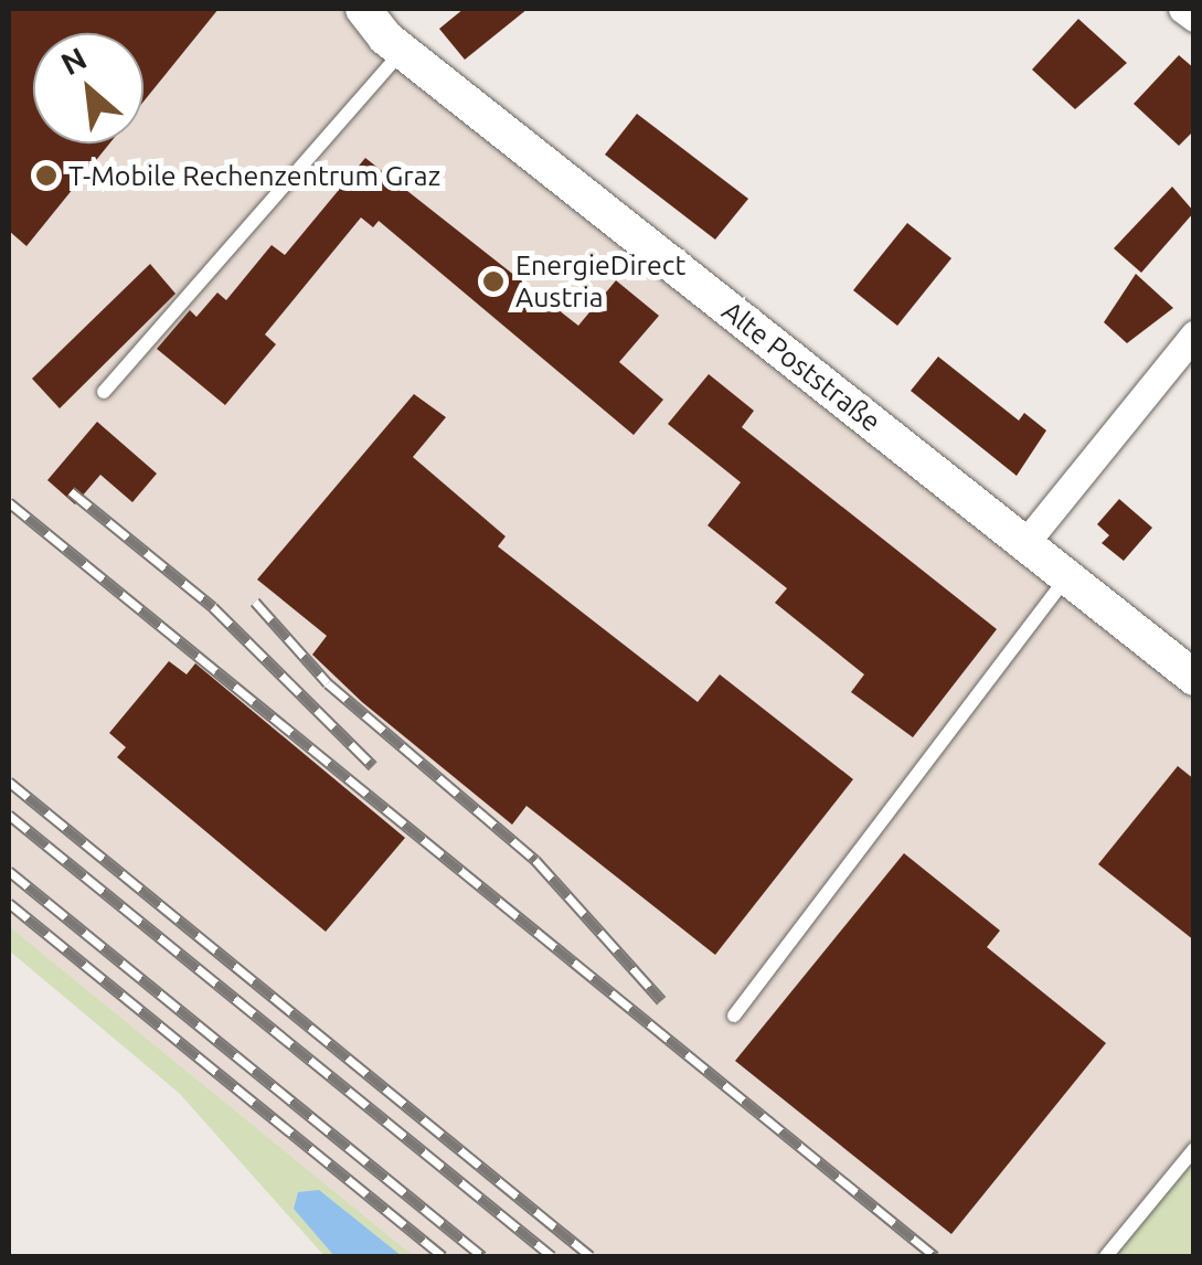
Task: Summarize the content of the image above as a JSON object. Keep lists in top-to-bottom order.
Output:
{
  "streets": {
    "street": ["Alte Poststraße"]
  },
  "places": ["T-Mobile Rechenzentrum Graz", "EnergieDirect Austria"],
  "north": "top left"
}
